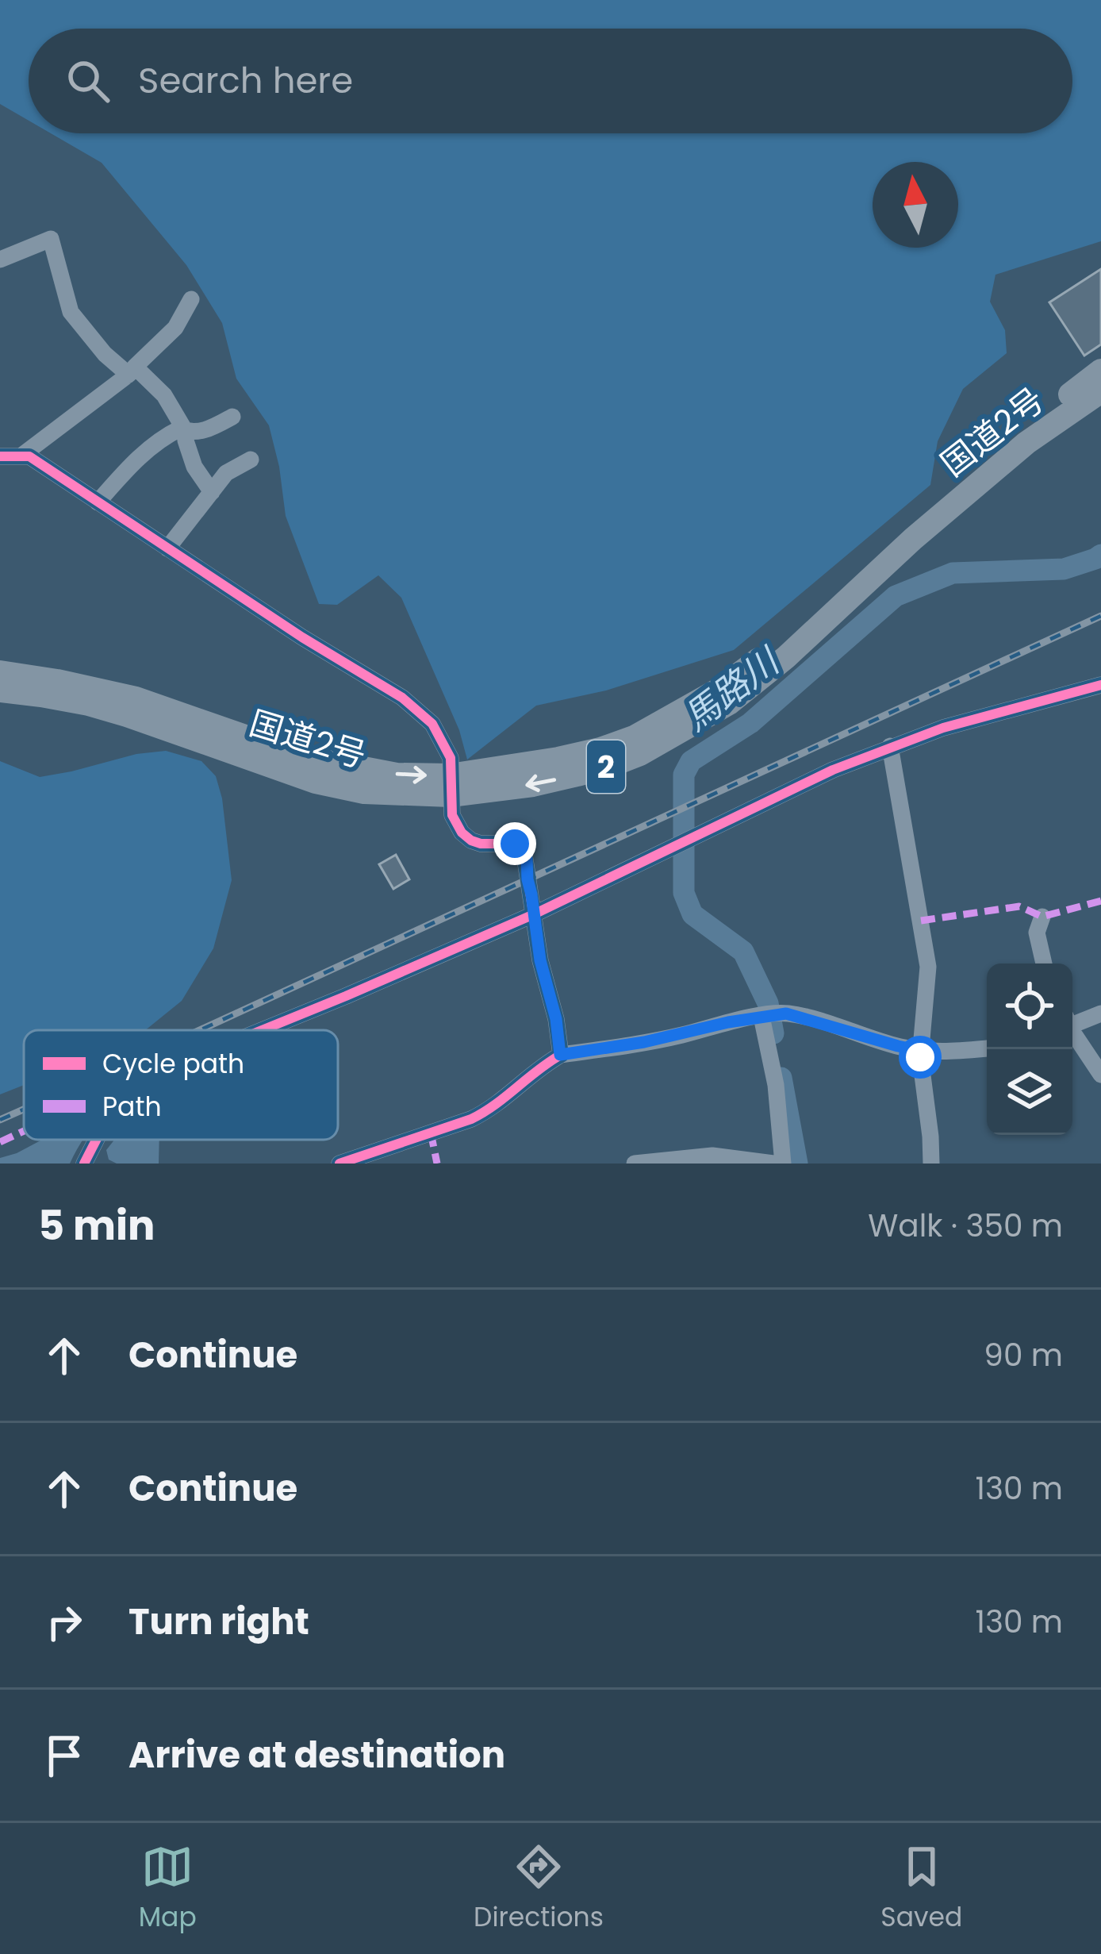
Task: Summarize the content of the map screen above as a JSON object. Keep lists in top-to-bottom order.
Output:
{
  "streets": {
    "highway": ["国道2号", "2"]
  },
  "crossings": [
    ["国道2号", "2"]
  ],
  "water": ["馬路川"],
  "legend": ["Cycle path", "Path"],
  "north": "top",
  "page": {
    "search": "Search here",
    "heading": ["5 min", "Walk · 350 m"],
    "list": [
      ["Continue", "90 m"],
      ["Continue", "130 m"],
      ["Turn right", "130 m"],
      "Arrive at destination"
    ],
    "nav": ["Map", "Directions", "Saved"]
  }
}
